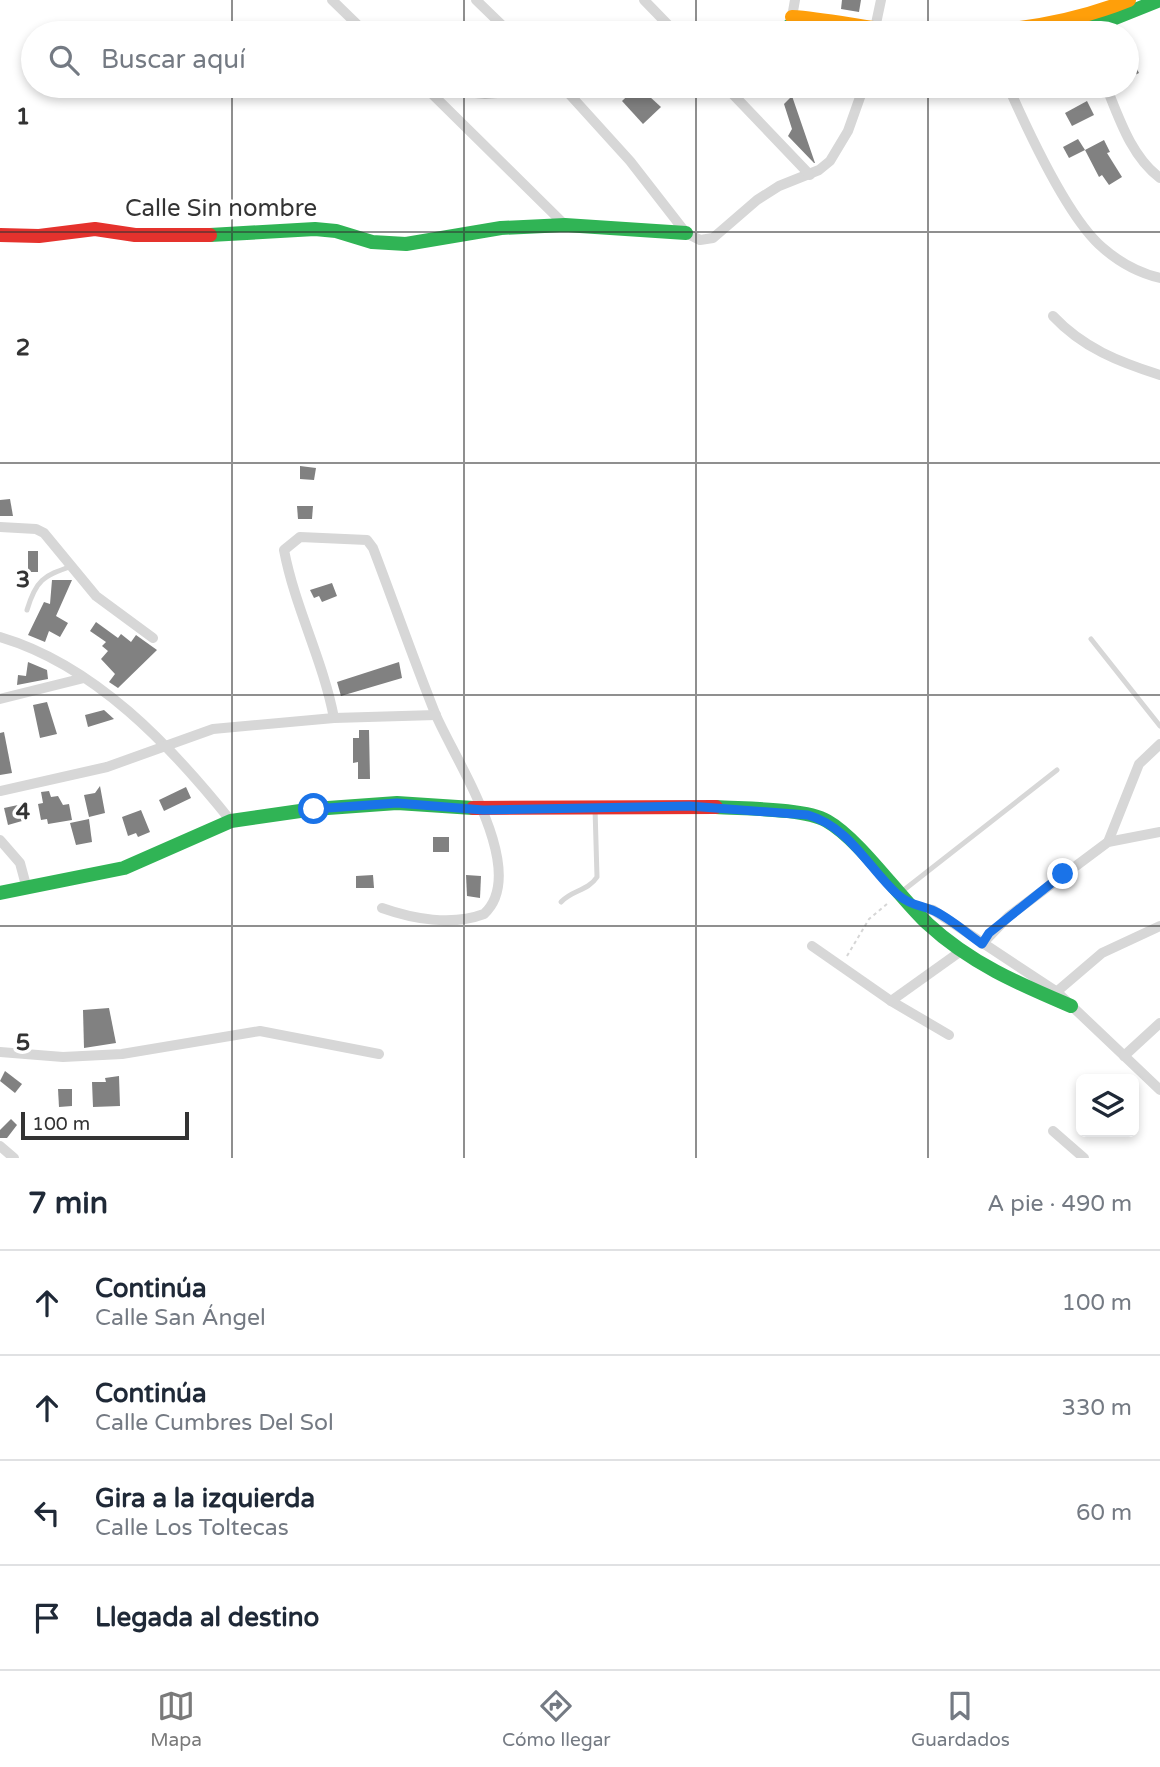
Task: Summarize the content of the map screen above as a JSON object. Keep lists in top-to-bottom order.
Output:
{
  "streets": {
    "street": ["Calle Sin nombre"]
  },
  "scale_bar": "100 m",
  "page": {
    "search": "Buscar aquí",
    "scale": "100 m",
    "heading": ["7 min", "A pie · 490 m"],
    "list": [
      ["Continúa", "Calle San Ángel", "100 m"],
      ["Continúa", "Calle Cumbres Del Sol", "330 m"],
      ["Gira a la izquierda", "Calle Los Toltecas", "60 m"],
      "Llegada al destino"
    ],
    "nav": ["Mapa", "Cómo llegar", "Guardados"]
  },
  "grid": {
    "rows": [
      "1",
      "2",
      "3",
      "4",
      "5"
    ]
  }
}
